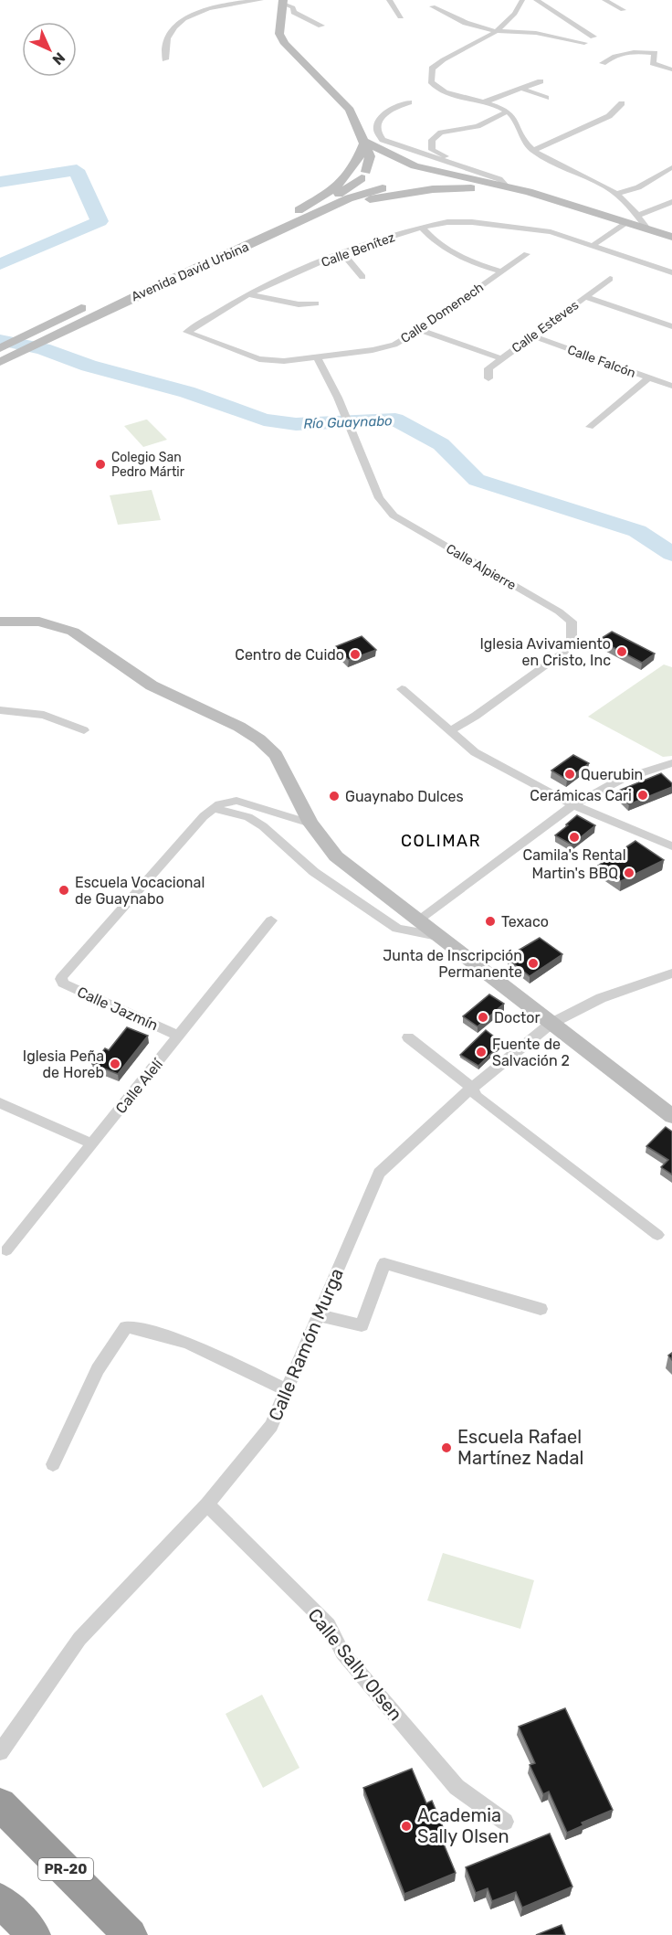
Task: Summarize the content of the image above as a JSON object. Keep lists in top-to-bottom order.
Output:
{
  "streets": {
    "highway": ["PR-20"],
    "street": [
      "Calle Benítez",
      "Avenida David Urbina",
      "Calle Domenech",
      "Calle Esteves",
      "Calle Falcón",
      "Calle Alpierre",
      "Calle Jazmín",
      "Calle Alelí",
      "Calle Ramón Murga",
      "Calle Sally Olsen"
    ]
  },
  "crossings": [
    ["Calle Benítez", "Calle Domenech"],
    ["Calle Benítez", "Calle Alpierre"],
    ["Calle Domenech", "Calle Alpierre"],
    ["Calle Esteves", "Calle Falcón"],
    ["Calle Jazmín", "Calle Alelí"],
    ["Calle Ramón Murga", "Calle Sally Olsen"]
  ],
  "districts": ["COLIMAR"],
  "water": ["Río Guaynabo"],
  "places": [
    "Colegio San Pedro Mártir",
    "Iglesia Avivamiento en Cristo, Inc",
    "Centro de Cuido",
    "Querubin",
    "Cerámicas Cari",
    "Guaynabo Dulces",
    "Camila's Rental",
    "Martin's BBQ",
    "Escuela Vocacional de Guaynabo",
    "Texaco",
    "Junta de Inscripción Permanente",
    "Doctor",
    "Fuente de Salvación 2",
    "Iglesia Peña de Horeb",
    "Escuela Rafael Martínez Nadal",
    "Academia Sally Olsen"
  ],
  "north": "bottom right"
}
